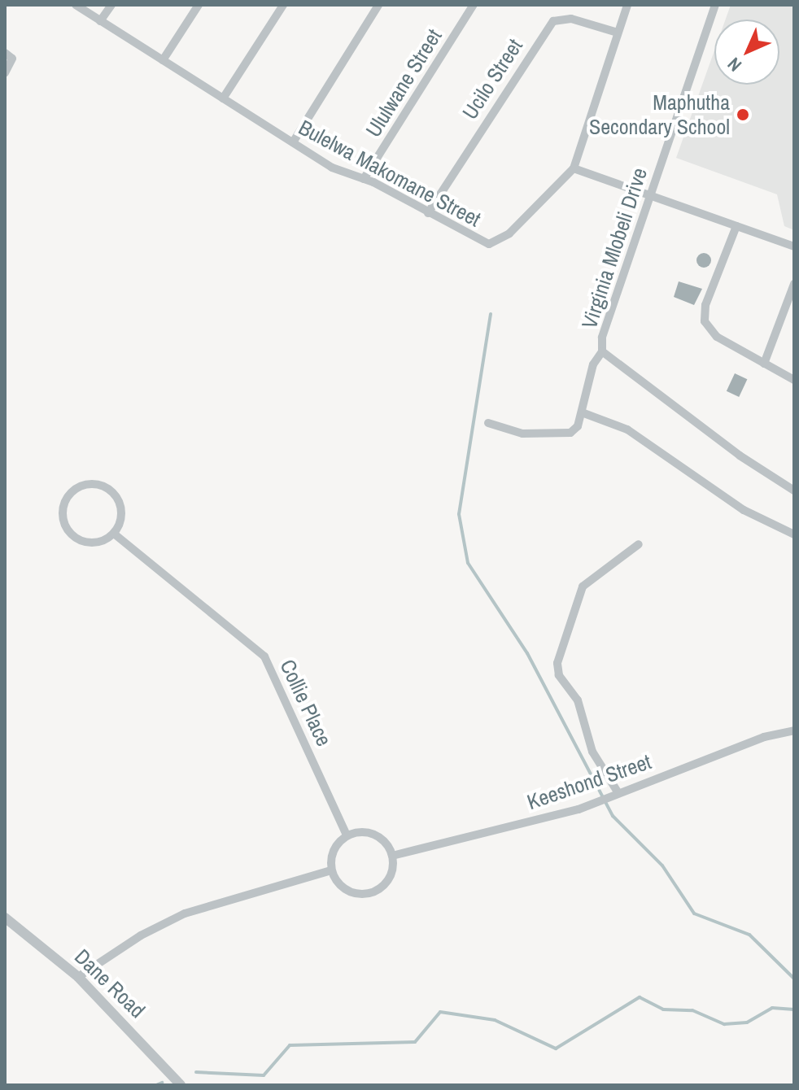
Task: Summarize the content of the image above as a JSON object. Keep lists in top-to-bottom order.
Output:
{
  "streets": {
    "street": [
      "Ucilo Street",
      "Ululwane Street",
      "Bulelwa Makomane Street",
      "Virginia Mlobeli Drive",
      "Collie Place",
      "Keeshond Street",
      "Dane Road"
    ]
  },
  "crossings": [
    ["Ucilo Street", "Bulelwa Makomane Street"],
    ["Ululwane Street", "Bulelwa Makomane Street"],
    ["Collie Place", "Keeshond Street"]
  ],
  "places": ["Maphutha Secondary School"],
  "north": "bottom left"
}
